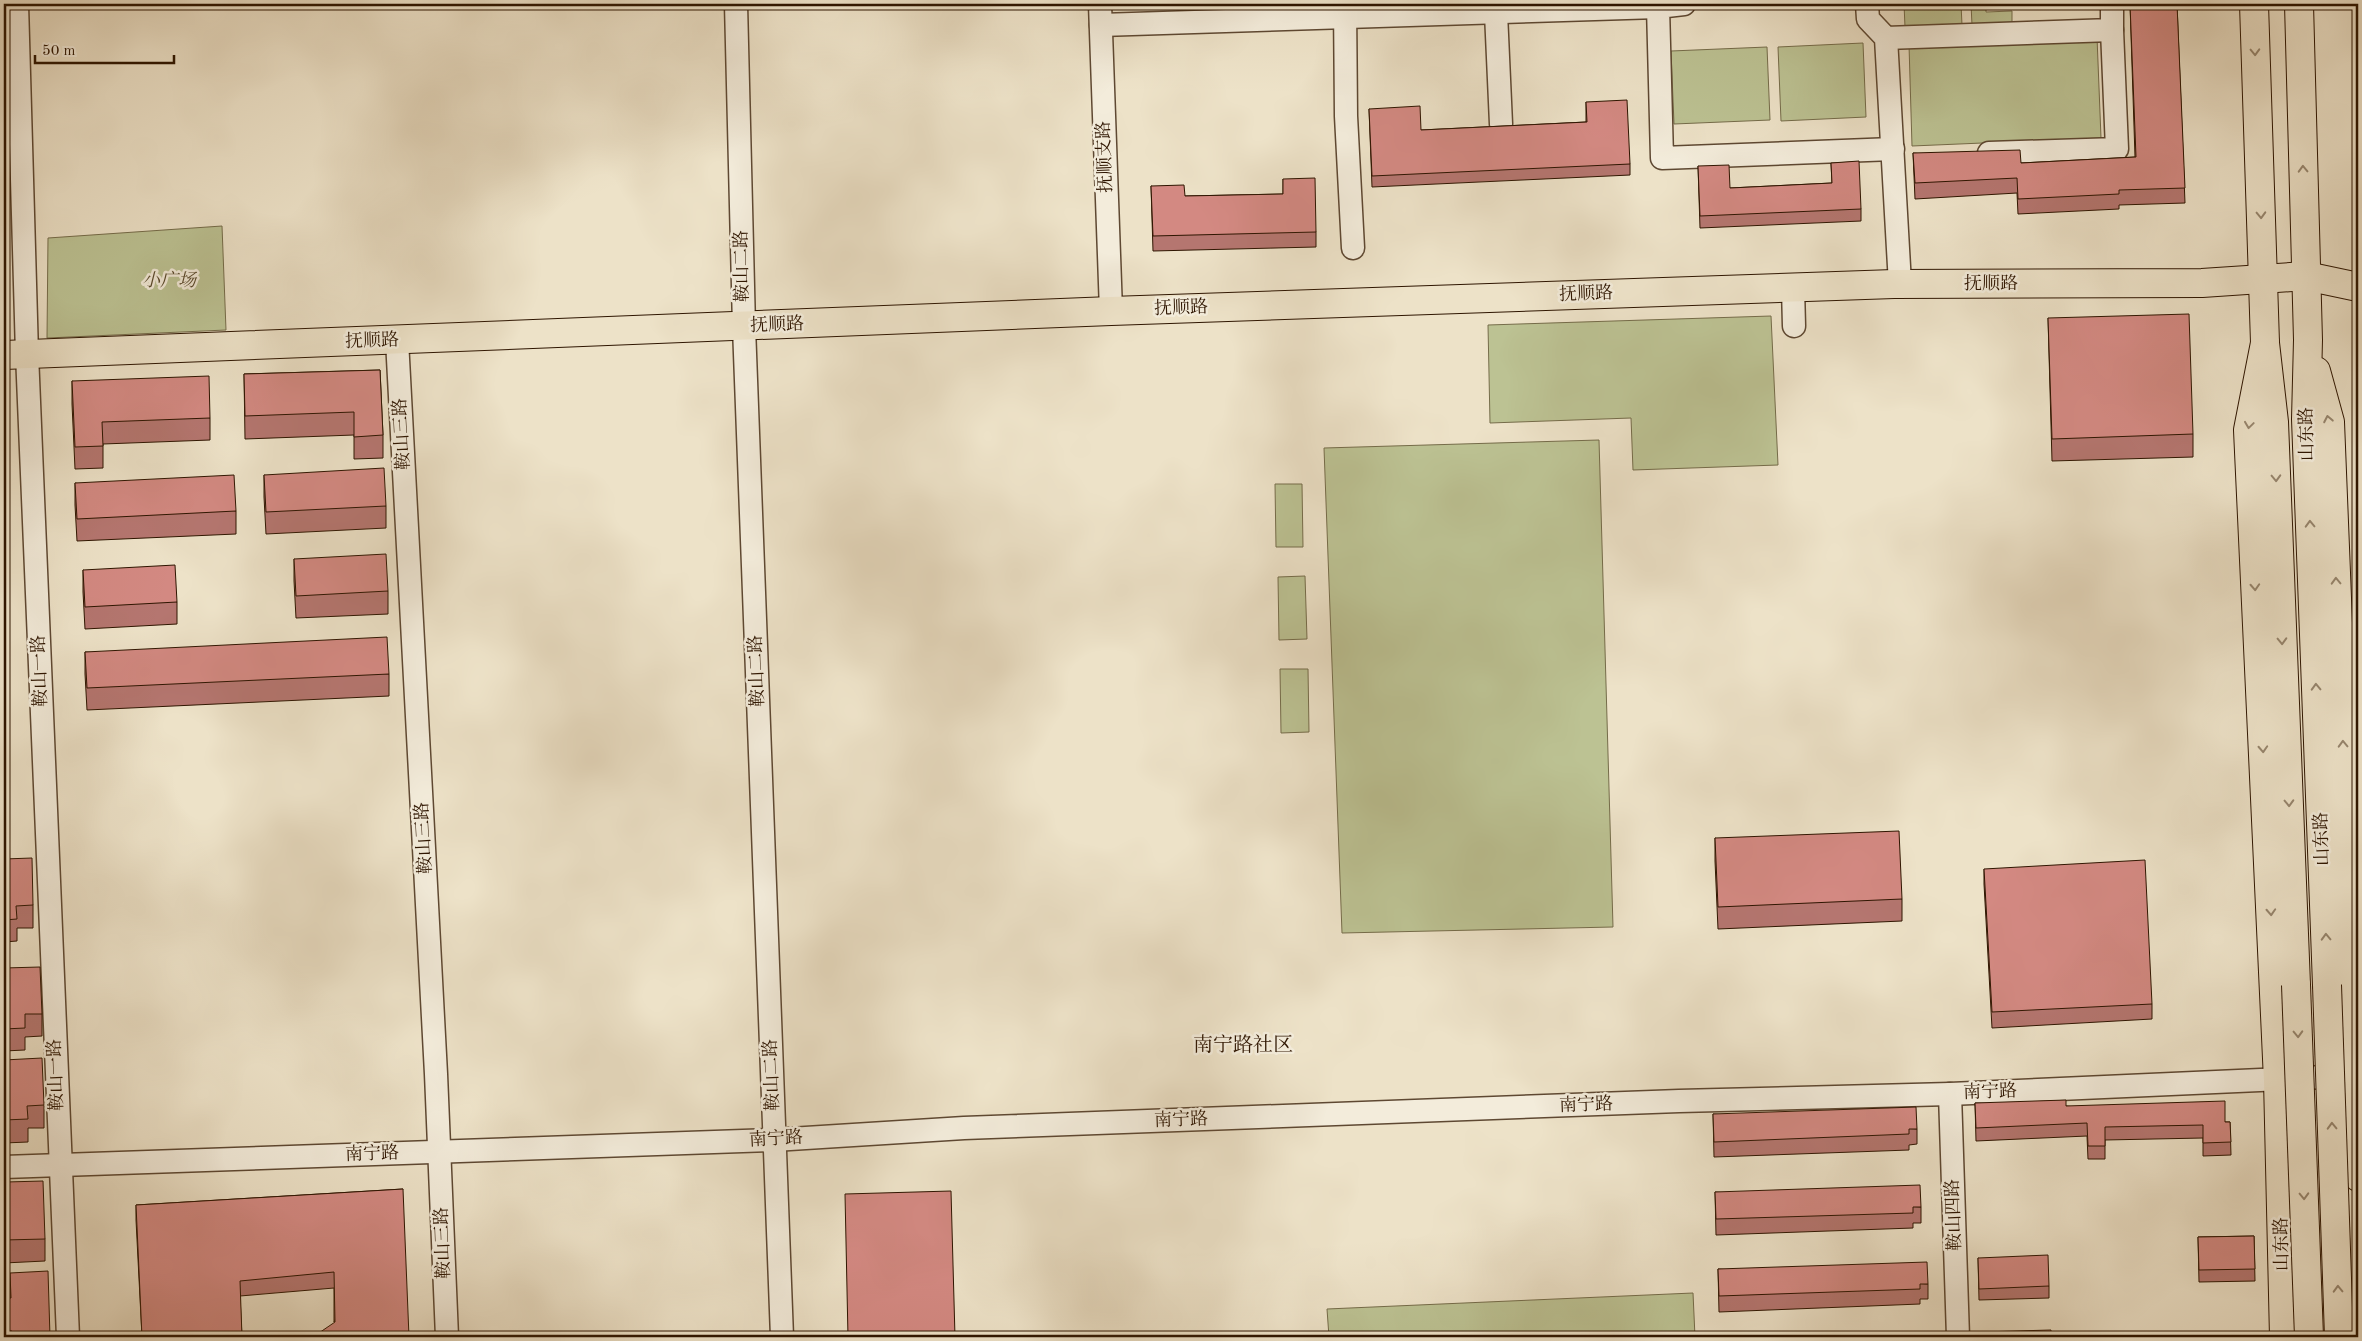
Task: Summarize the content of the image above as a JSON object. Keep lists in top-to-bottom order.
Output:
{
  "streets": {
    "main road": ["抚顺路", "山东路"],
    "street": [
      "抚顺支路",
      "鞍山二路",
      "鞍山三路",
      "鞍山一路",
      "南宁路",
      "鞍山四路"
    ]
  },
  "crossings": [
    ["抚顺支路", "抚顺路"],
    ["鞍山二路", "抚顺路"],
    ["鞍山二路", "南宁路"],
    ["抚顺路", "鞍山三路"],
    ["抚顺路", "山东路"],
    ["抚顺路", "鞍山一路"],
    ["鞍山三路", "南宁路"],
    ["山东路", "南宁路"],
    ["鞍山一路", "南宁路"],
    ["南宁路", "鞍山四路"]
  ],
  "districts": ["南宁路社区"],
  "parks": ["小广场"],
  "scale_bar": "50 m"
}
